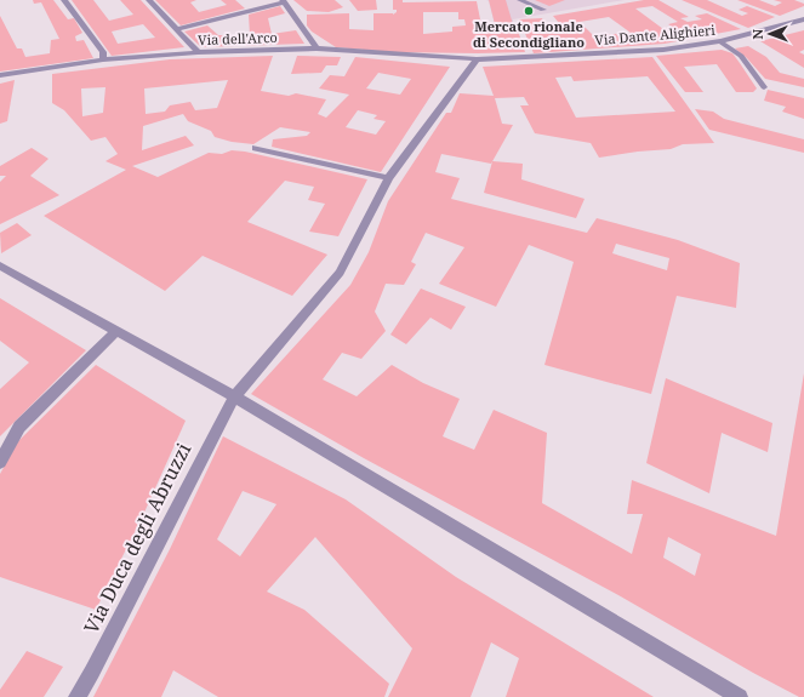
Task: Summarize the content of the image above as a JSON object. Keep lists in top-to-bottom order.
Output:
{
  "streets": {
    "street": ["Via Dante Alighieri", "Via dell'Arco", "Via Duca degli Abruzzi"]
  },
  "crossings": [
    ["Via Dante Alighieri", "Via dell'Arco"],
    ["Via Dante Alighieri", "Via Duca degli Abruzzi"],
    ["Via dell'Arco", "Via Duca degli Abruzzi"]
  ],
  "places": ["Mercato rionale di Secondigliano"],
  "north": "left"
}
